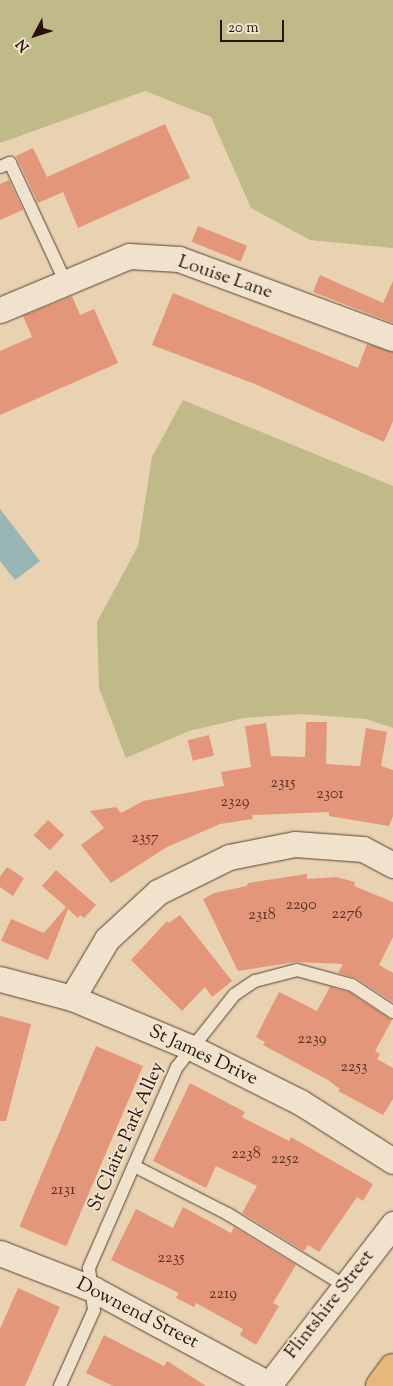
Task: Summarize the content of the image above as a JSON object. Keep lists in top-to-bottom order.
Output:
{
  "streets": {
    "street": [
      "Louise Lane",
      "St James Drive",
      "Flintshire Street",
      "Downend Street"
    ],
    "lane": ["St Claire Park Alley"]
  },
  "crossings": [
    ["St James Drive", "St Claire Park Alley"],
    ["St Claire Park Alley", "Downend Street"],
    ["Flintshire Street", "Downend Street"]
  ],
  "house_numbers": [
    "2315",
    "2301",
    "2329",
    "2357",
    "2290",
    "2276",
    "2318",
    "2239",
    "2253",
    "2238",
    "2252",
    "2131",
    "2235",
    "2219"
  ],
  "scale_bar": "20 m",
  "north": "bottom left"
}
